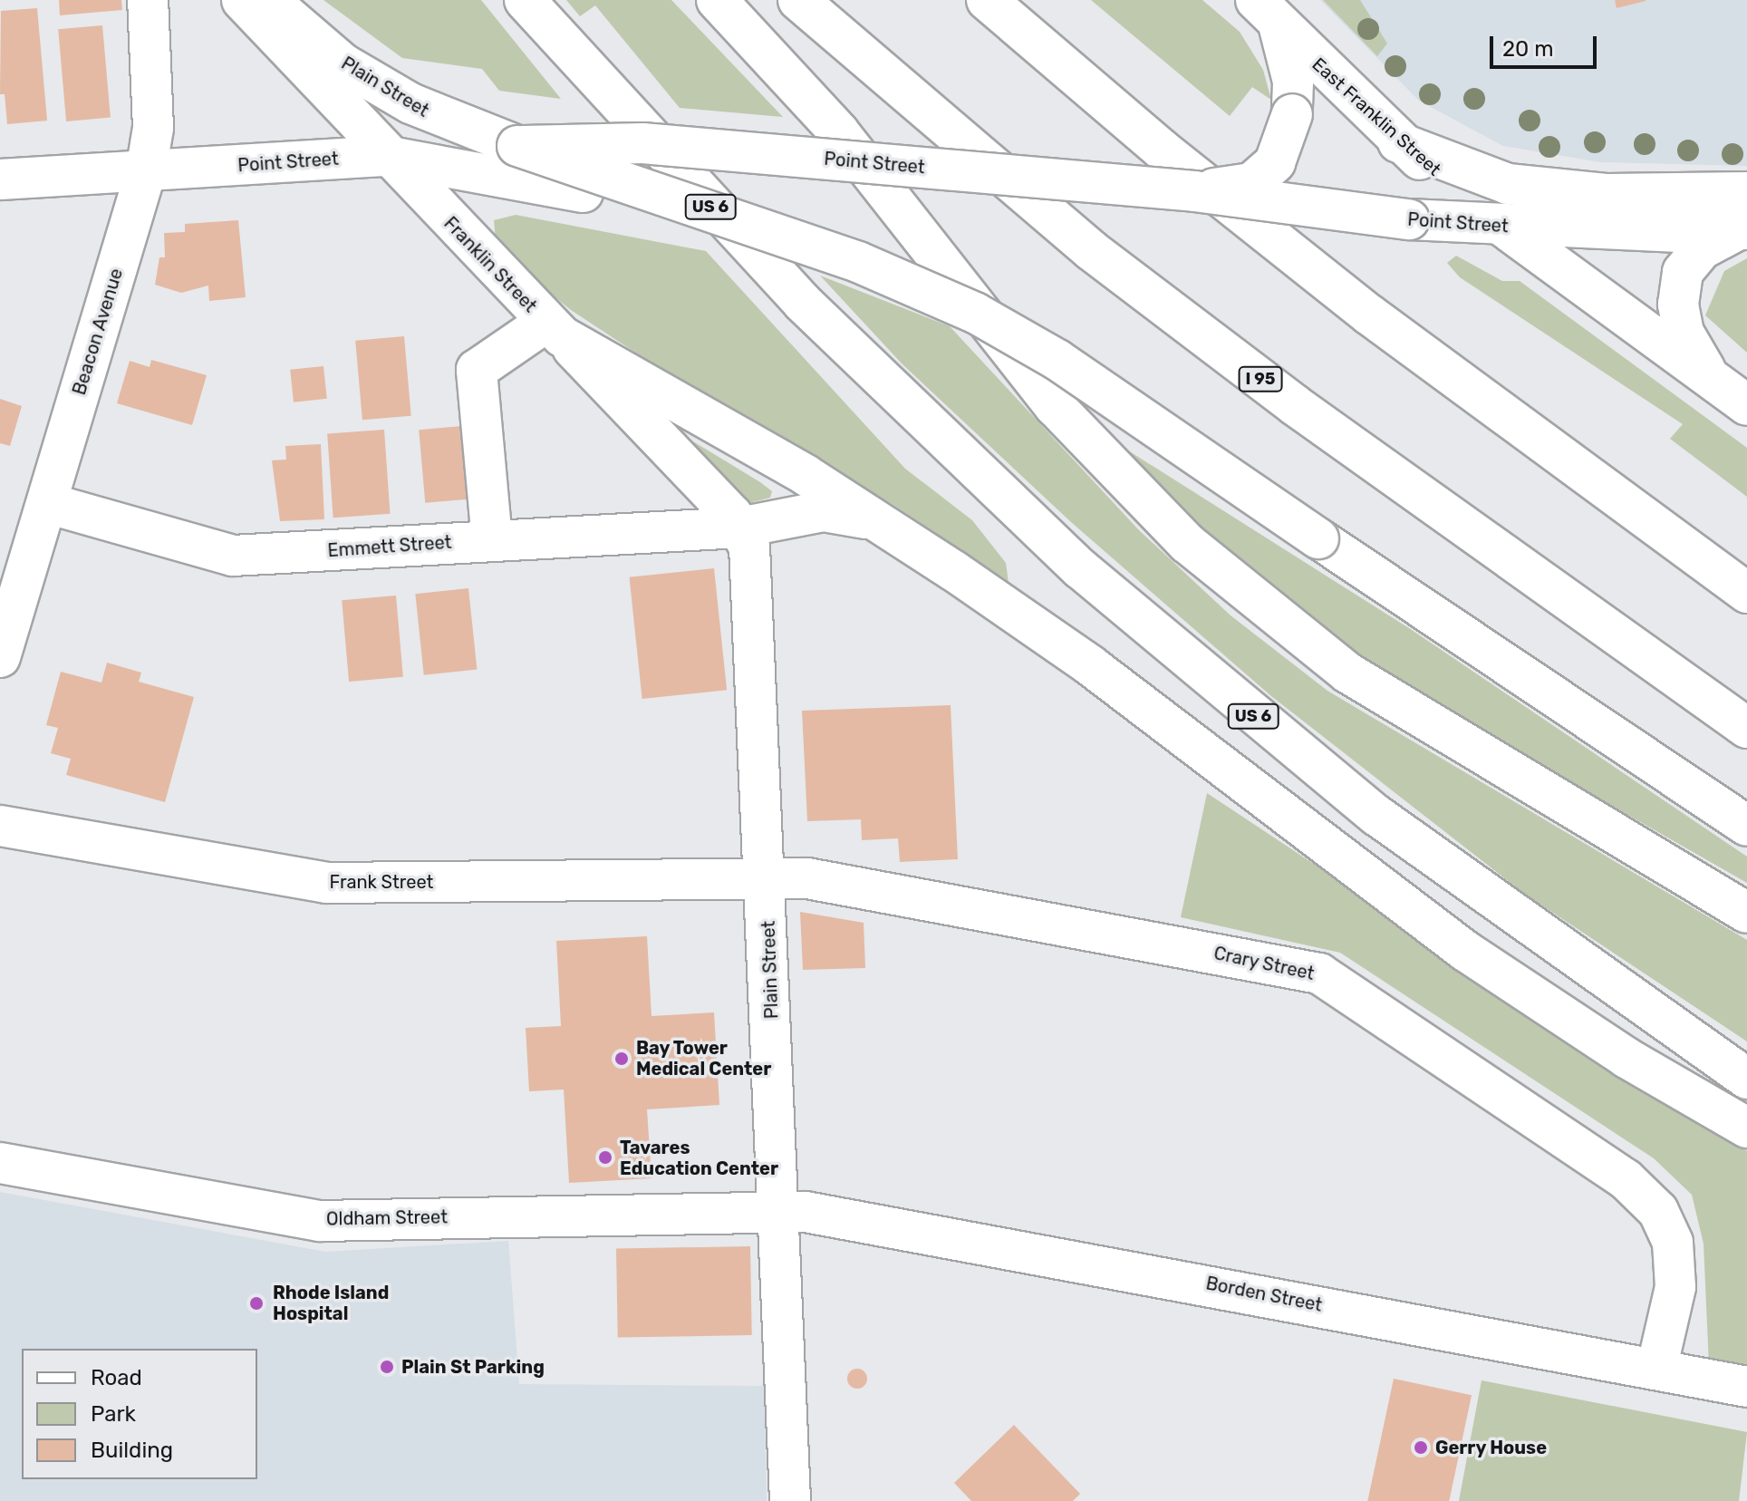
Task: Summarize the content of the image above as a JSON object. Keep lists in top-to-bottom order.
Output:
{
  "streets": {
    "main road": [
      "Plain Street",
      "East Franklin Street",
      "Point Street",
      "US 6",
      "Franklin Street",
      "Beacon Avenue",
      "I 95",
      "Emmett Street",
      "Frank Street",
      "Crary Street",
      "Oldham Street",
      "Borden Street"
    ]
  },
  "crossings": [
    ["Plain Street", "Point Street"],
    ["Plain Street", "Franklin Street"],
    ["Plain Street", "Emmett Street"],
    ["Plain Street", "Frank Street"],
    ["Plain Street", "Crary Street"],
    ["Plain Street", "Oldham Street"],
    ["Plain Street", "Borden Street"],
    ["East Franklin Street", "Point Street"],
    ["Point Street", "Franklin Street"],
    ["Point Street", "Beacon Avenue"],
    ["Franklin Street", "Emmett Street"],
    ["Beacon Avenue", "Emmett Street"],
    ["Frank Street", "Crary Street"],
    ["Crary Street", "Borden Street"],
    ["Oldham Street", "Borden Street"]
  ],
  "places": [
    "Bay Tower Medical Center",
    "Tavares Education Center",
    "Rhode Island Hospital",
    "Plain St Parking",
    "Gerry House"
  ],
  "legend": ["Road", "Park", "Building"],
  "scale_bar": "20 m"
}
